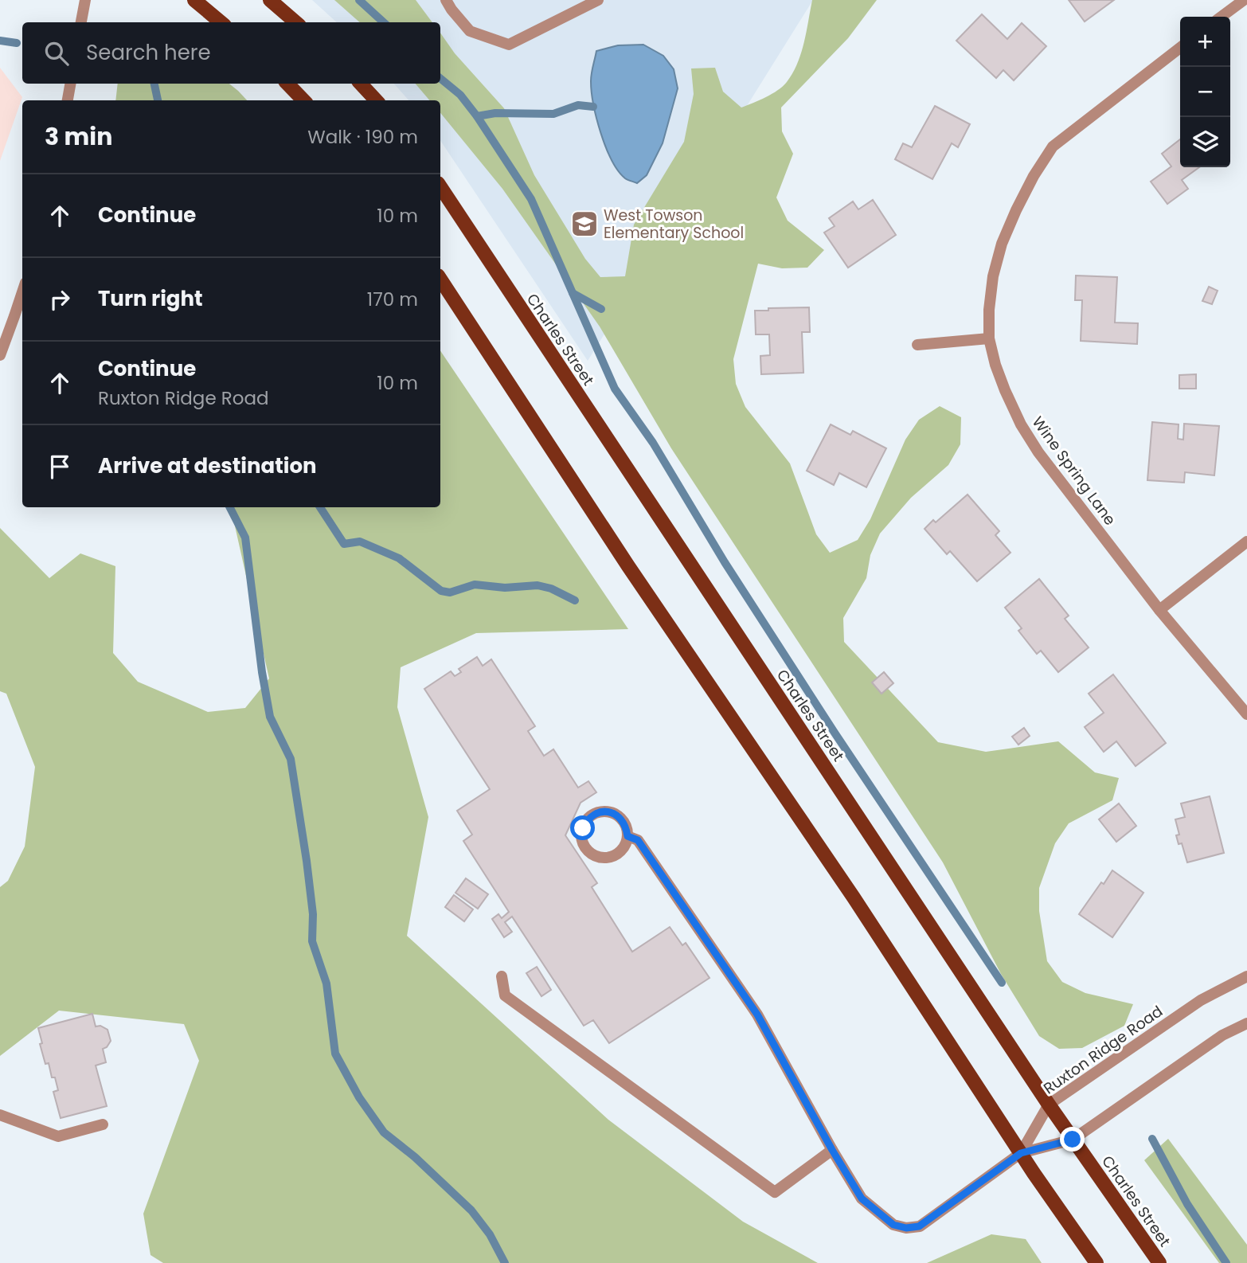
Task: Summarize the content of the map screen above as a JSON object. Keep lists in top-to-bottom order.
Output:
{
  "streets": {
    "main road": ["Charles Street"],
    "street": ["Wine Spring Lane", "Ruxton Ridge Road"]
  },
  "crossings": [
    ["Charles Street", "Ruxton Ridge Road"]
  ],
  "places": {
    "school or university": ["West Towson Elementary School"]
  },
  "page": {
    "map_buttons": ["+", "−"],
    "search": "Search here",
    "heading": ["3 min", "Walk · 190 m"],
    "list": [
      ["Continue", "10 m"],
      ["Turn right", "170 m"],
      ["Continue", "Ruxton Ridge Road", "10 m"],
      "Arrive at destination"
    ]
  }
}
